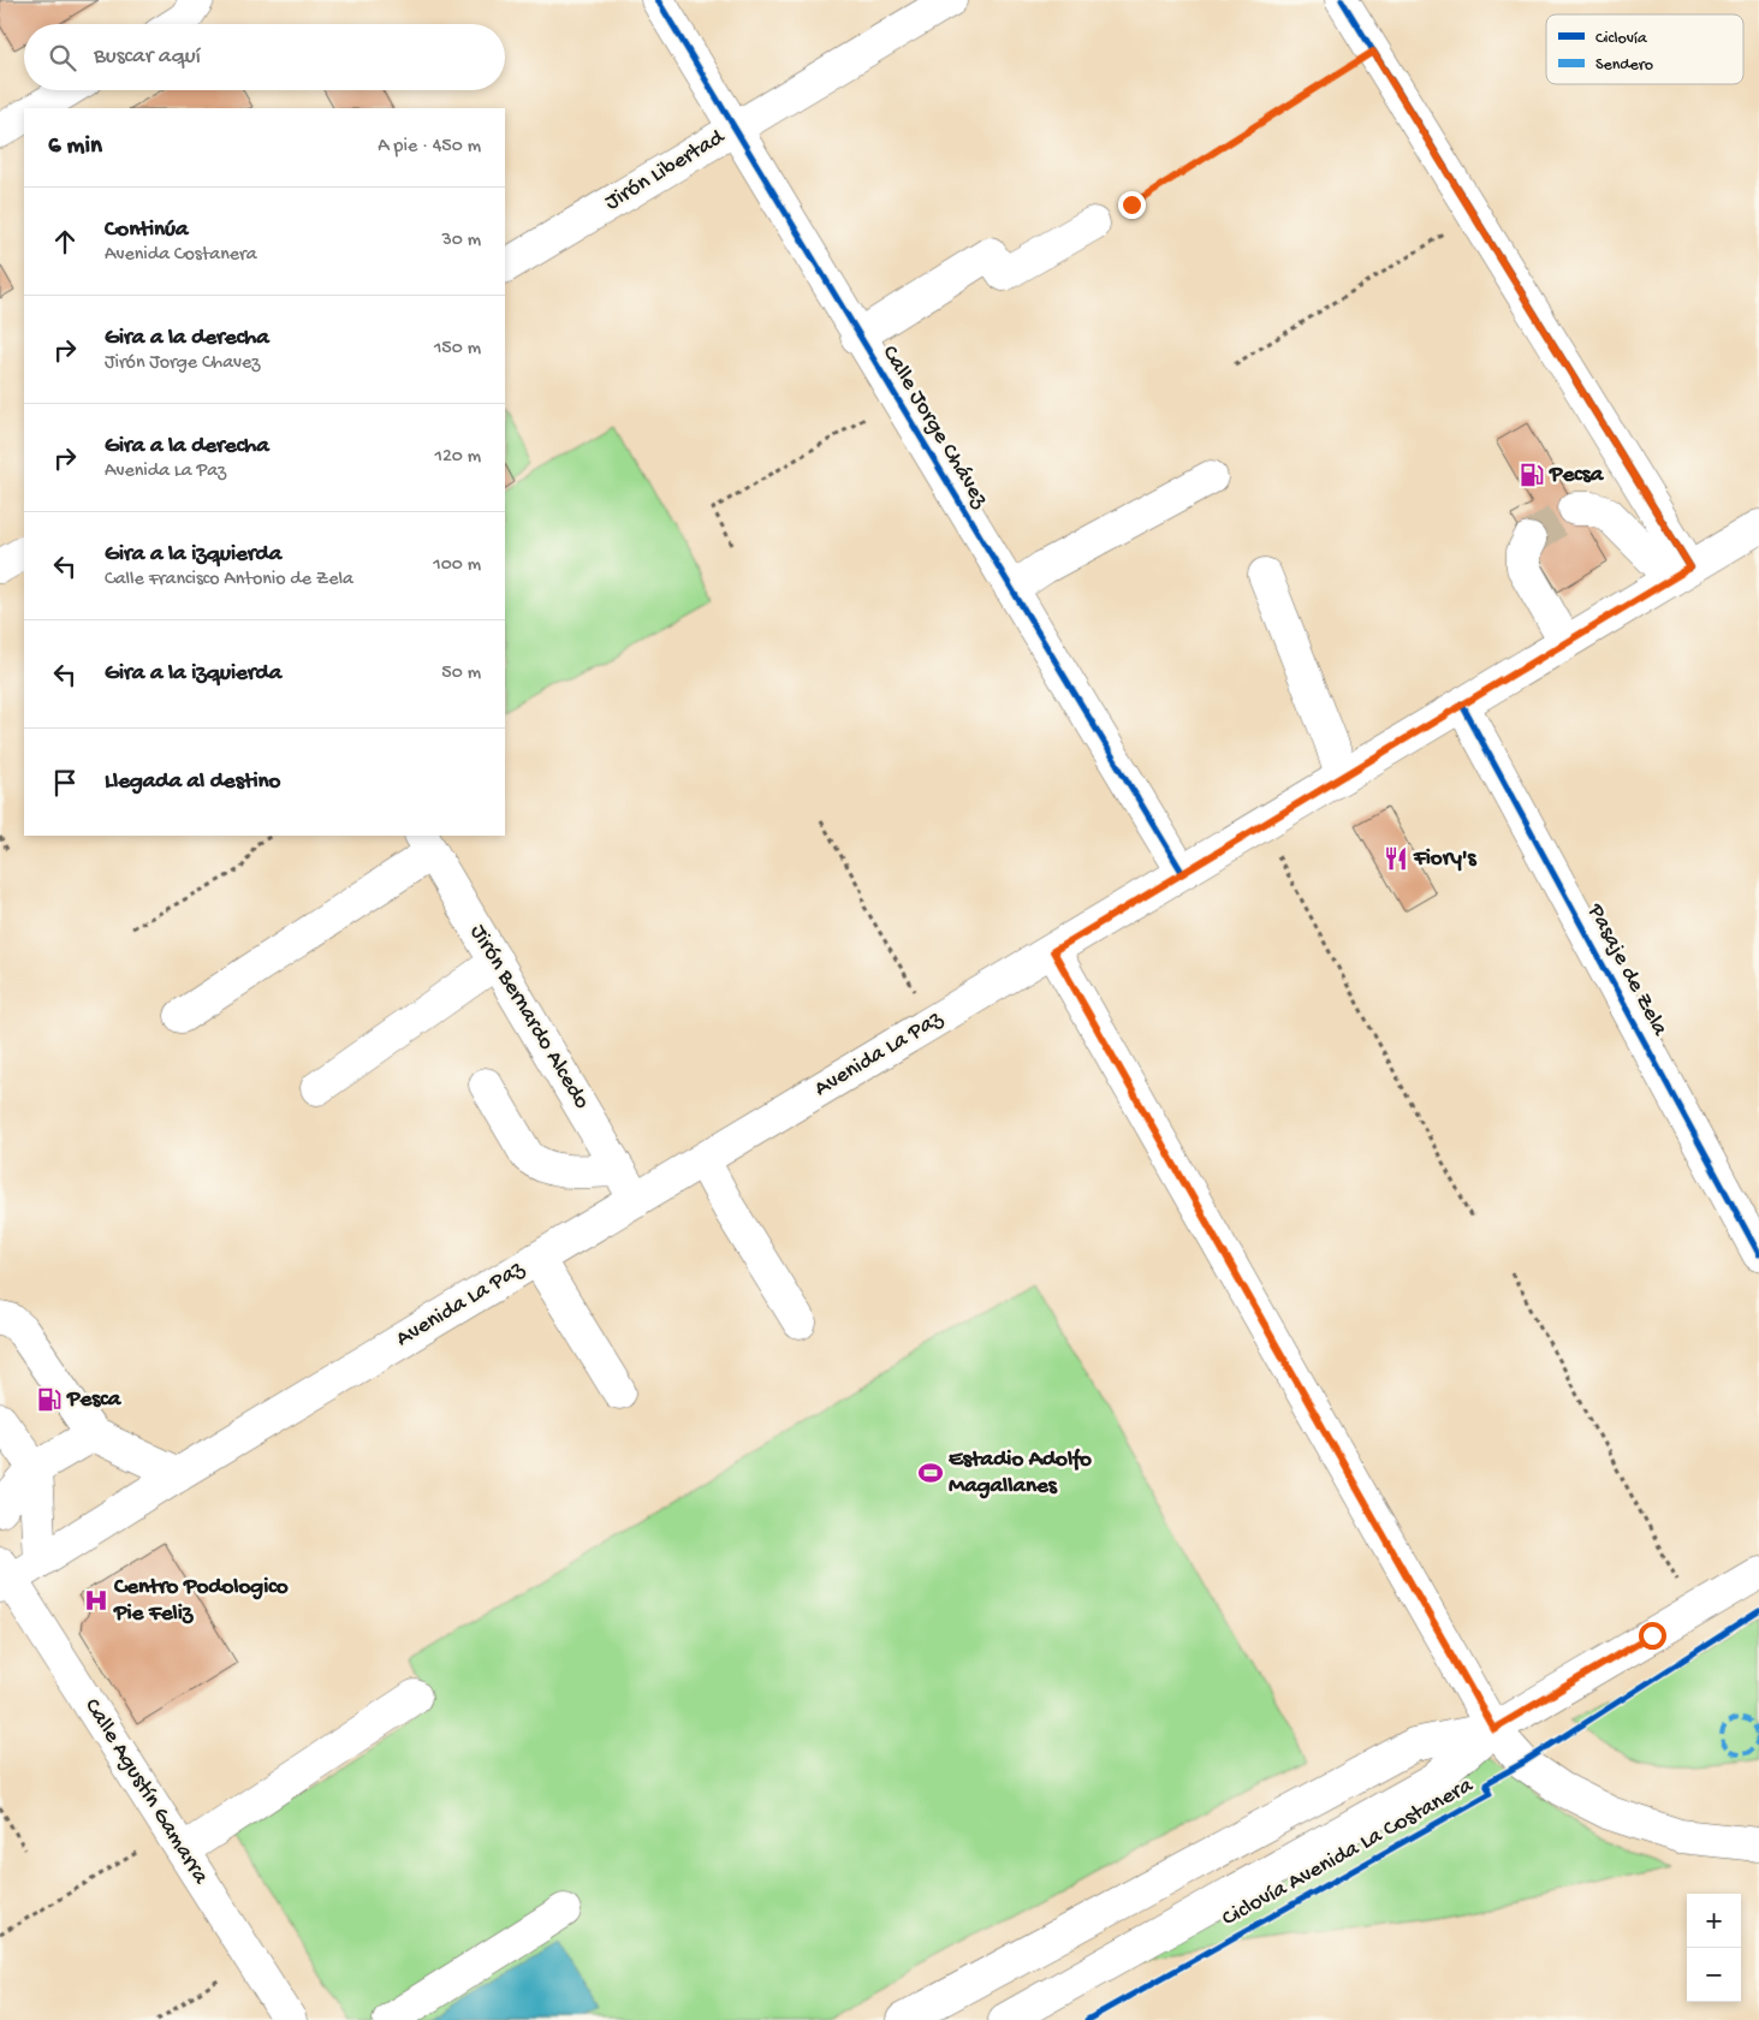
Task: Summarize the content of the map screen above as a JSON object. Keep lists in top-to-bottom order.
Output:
{
  "streets": {
    "main road": [
      "Jirón Libertad",
      "Calle Jorge Chávez",
      "Pasaje de Zela",
      "Jirón Bernardo Alcedo",
      "Avenida La Paz",
      "Calle Agustín Gamarra"
    ],
    "cycle path": ["Ciclovía Avenida La Costanera"]
  },
  "crossings": [
    ["Jirón Libertad", "Calle Jorge Chávez"],
    ["Calle Jorge Chávez", "Avenida La Paz"],
    ["Pasaje de Zela", "Avenida La Paz"],
    ["Jirón Bernardo Alcedo", "Avenida La Paz"],
    ["Avenida La Paz", "Calle Agustín Gamarra"]
  ],
  "places": {
    "fuel station": ["Pecsa", "Pesca"],
    "restaurant": ["Fiory's"],
    "sports": ["Estadio Adolfo Magallanes"],
    "hospital": ["Centro Podologico Pie Feliz"]
  },
  "legend": ["Ciclovía", "Sendero"],
  "page": {
    "search": "Buscar aquí",
    "heading": ["6 min", "A pie · 450 m"],
    "list": [
      ["Continúa", "Avenida Costanera", "30 m"],
      ["Gira a la derecha", "Jirón Jorge Chavez", "150 m"],
      ["Gira a la derecha", "Avenida La Paz", "120 m"],
      ["Gira a la izquierda", "Calle Francisco Antonio de Zela", "100 m"],
      ["Gira a la izquierda", "50 m"],
      "Llegada al destino"
    ],
    "map_buttons": ["+", "−"]
  }
}
